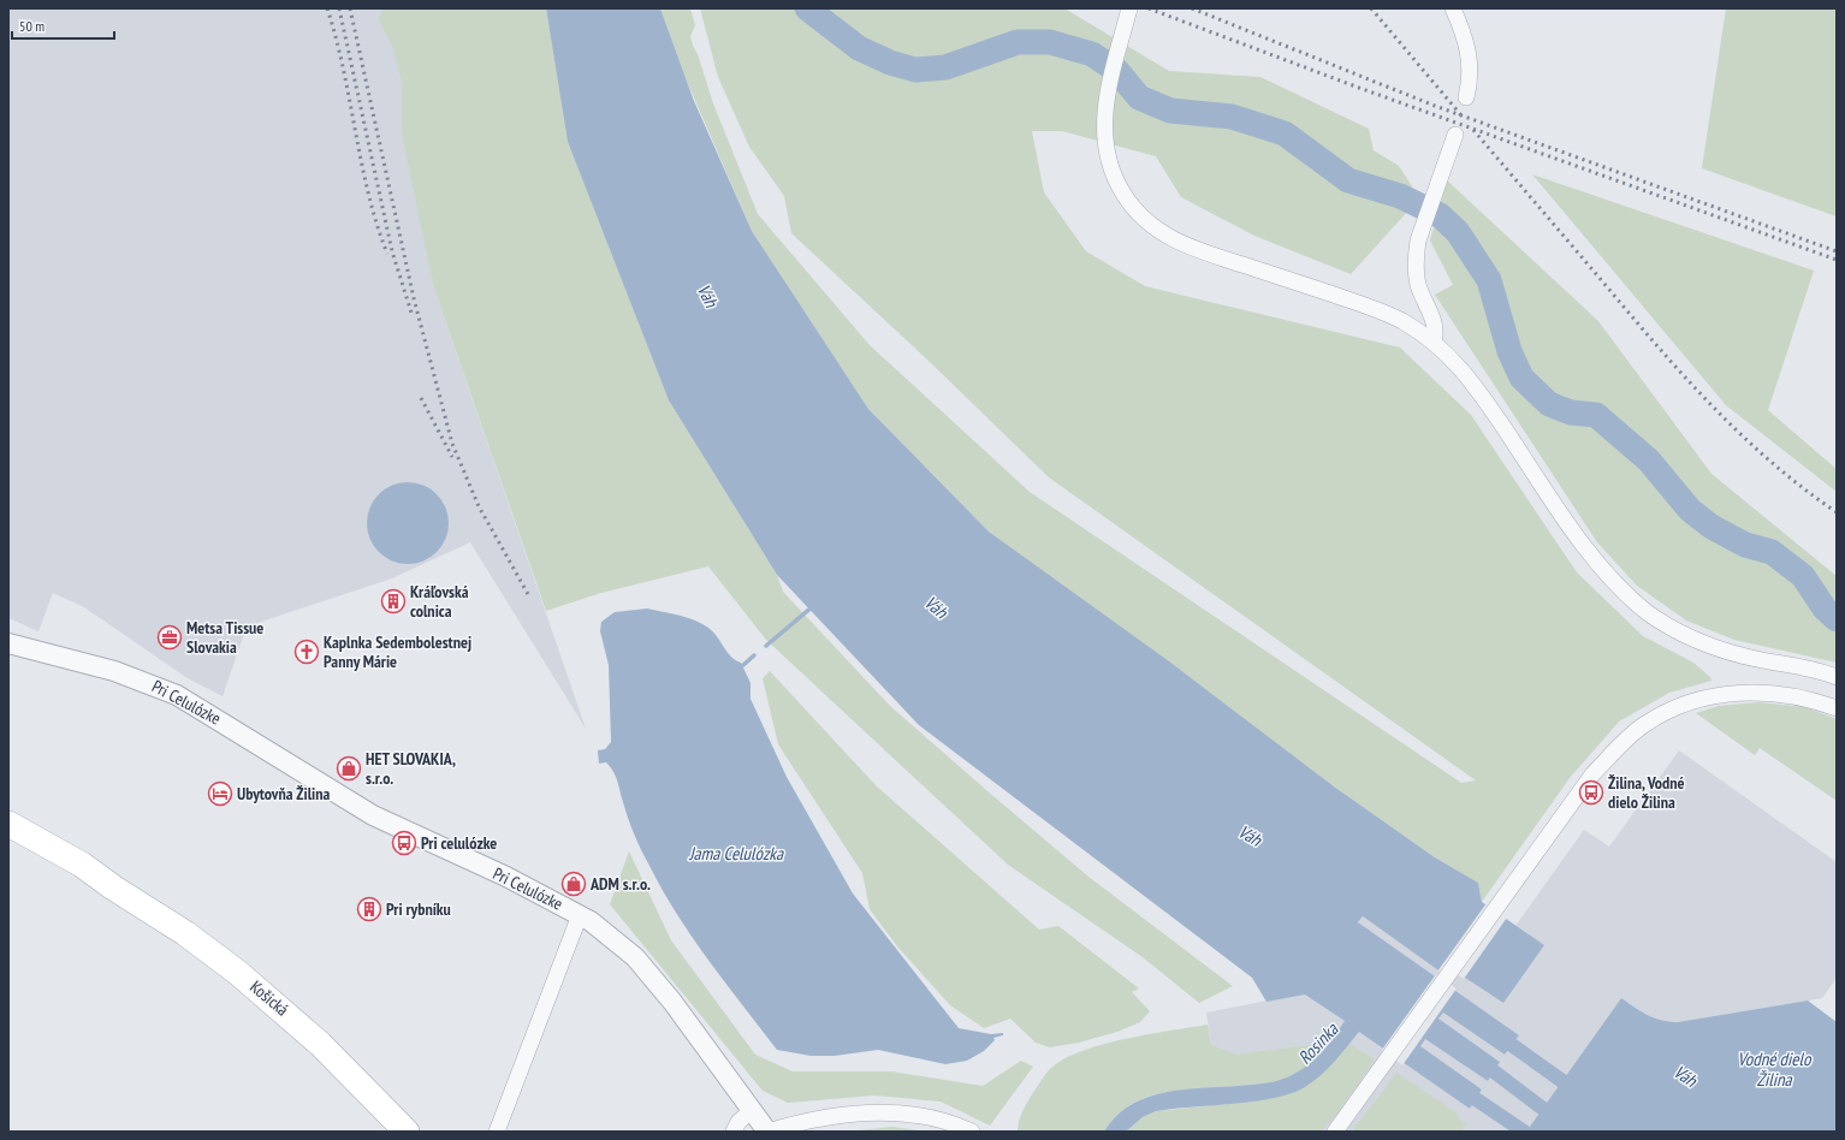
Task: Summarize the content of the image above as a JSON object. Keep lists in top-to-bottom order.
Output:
{
  "streets": {
    "main road": ["Košická"],
    "street": ["Pri Celulózke"]
  },
  "water": [
    "Váh",
    "Jama Celulózka",
    "Rosinka",
    "Vodné dielo Žilina"
  ],
  "places": {
    "building": ["Kráľovská colnica", "Pri rybníku"],
    "office": ["Metsa Tissue Slovakia"],
    "church": ["Kaplnka Sedembolestnej Panny Márie"],
    "shop": ["HET SLOVAKIA, s.r.o.", "ADM s.r.o."],
    "bus stop": ["Žilina, Vodné dielo Žilina", "Pri celulózke"],
    "hotel": ["Ubytovňa Žilina"]
  },
  "scale_bar": "50 m"
}
